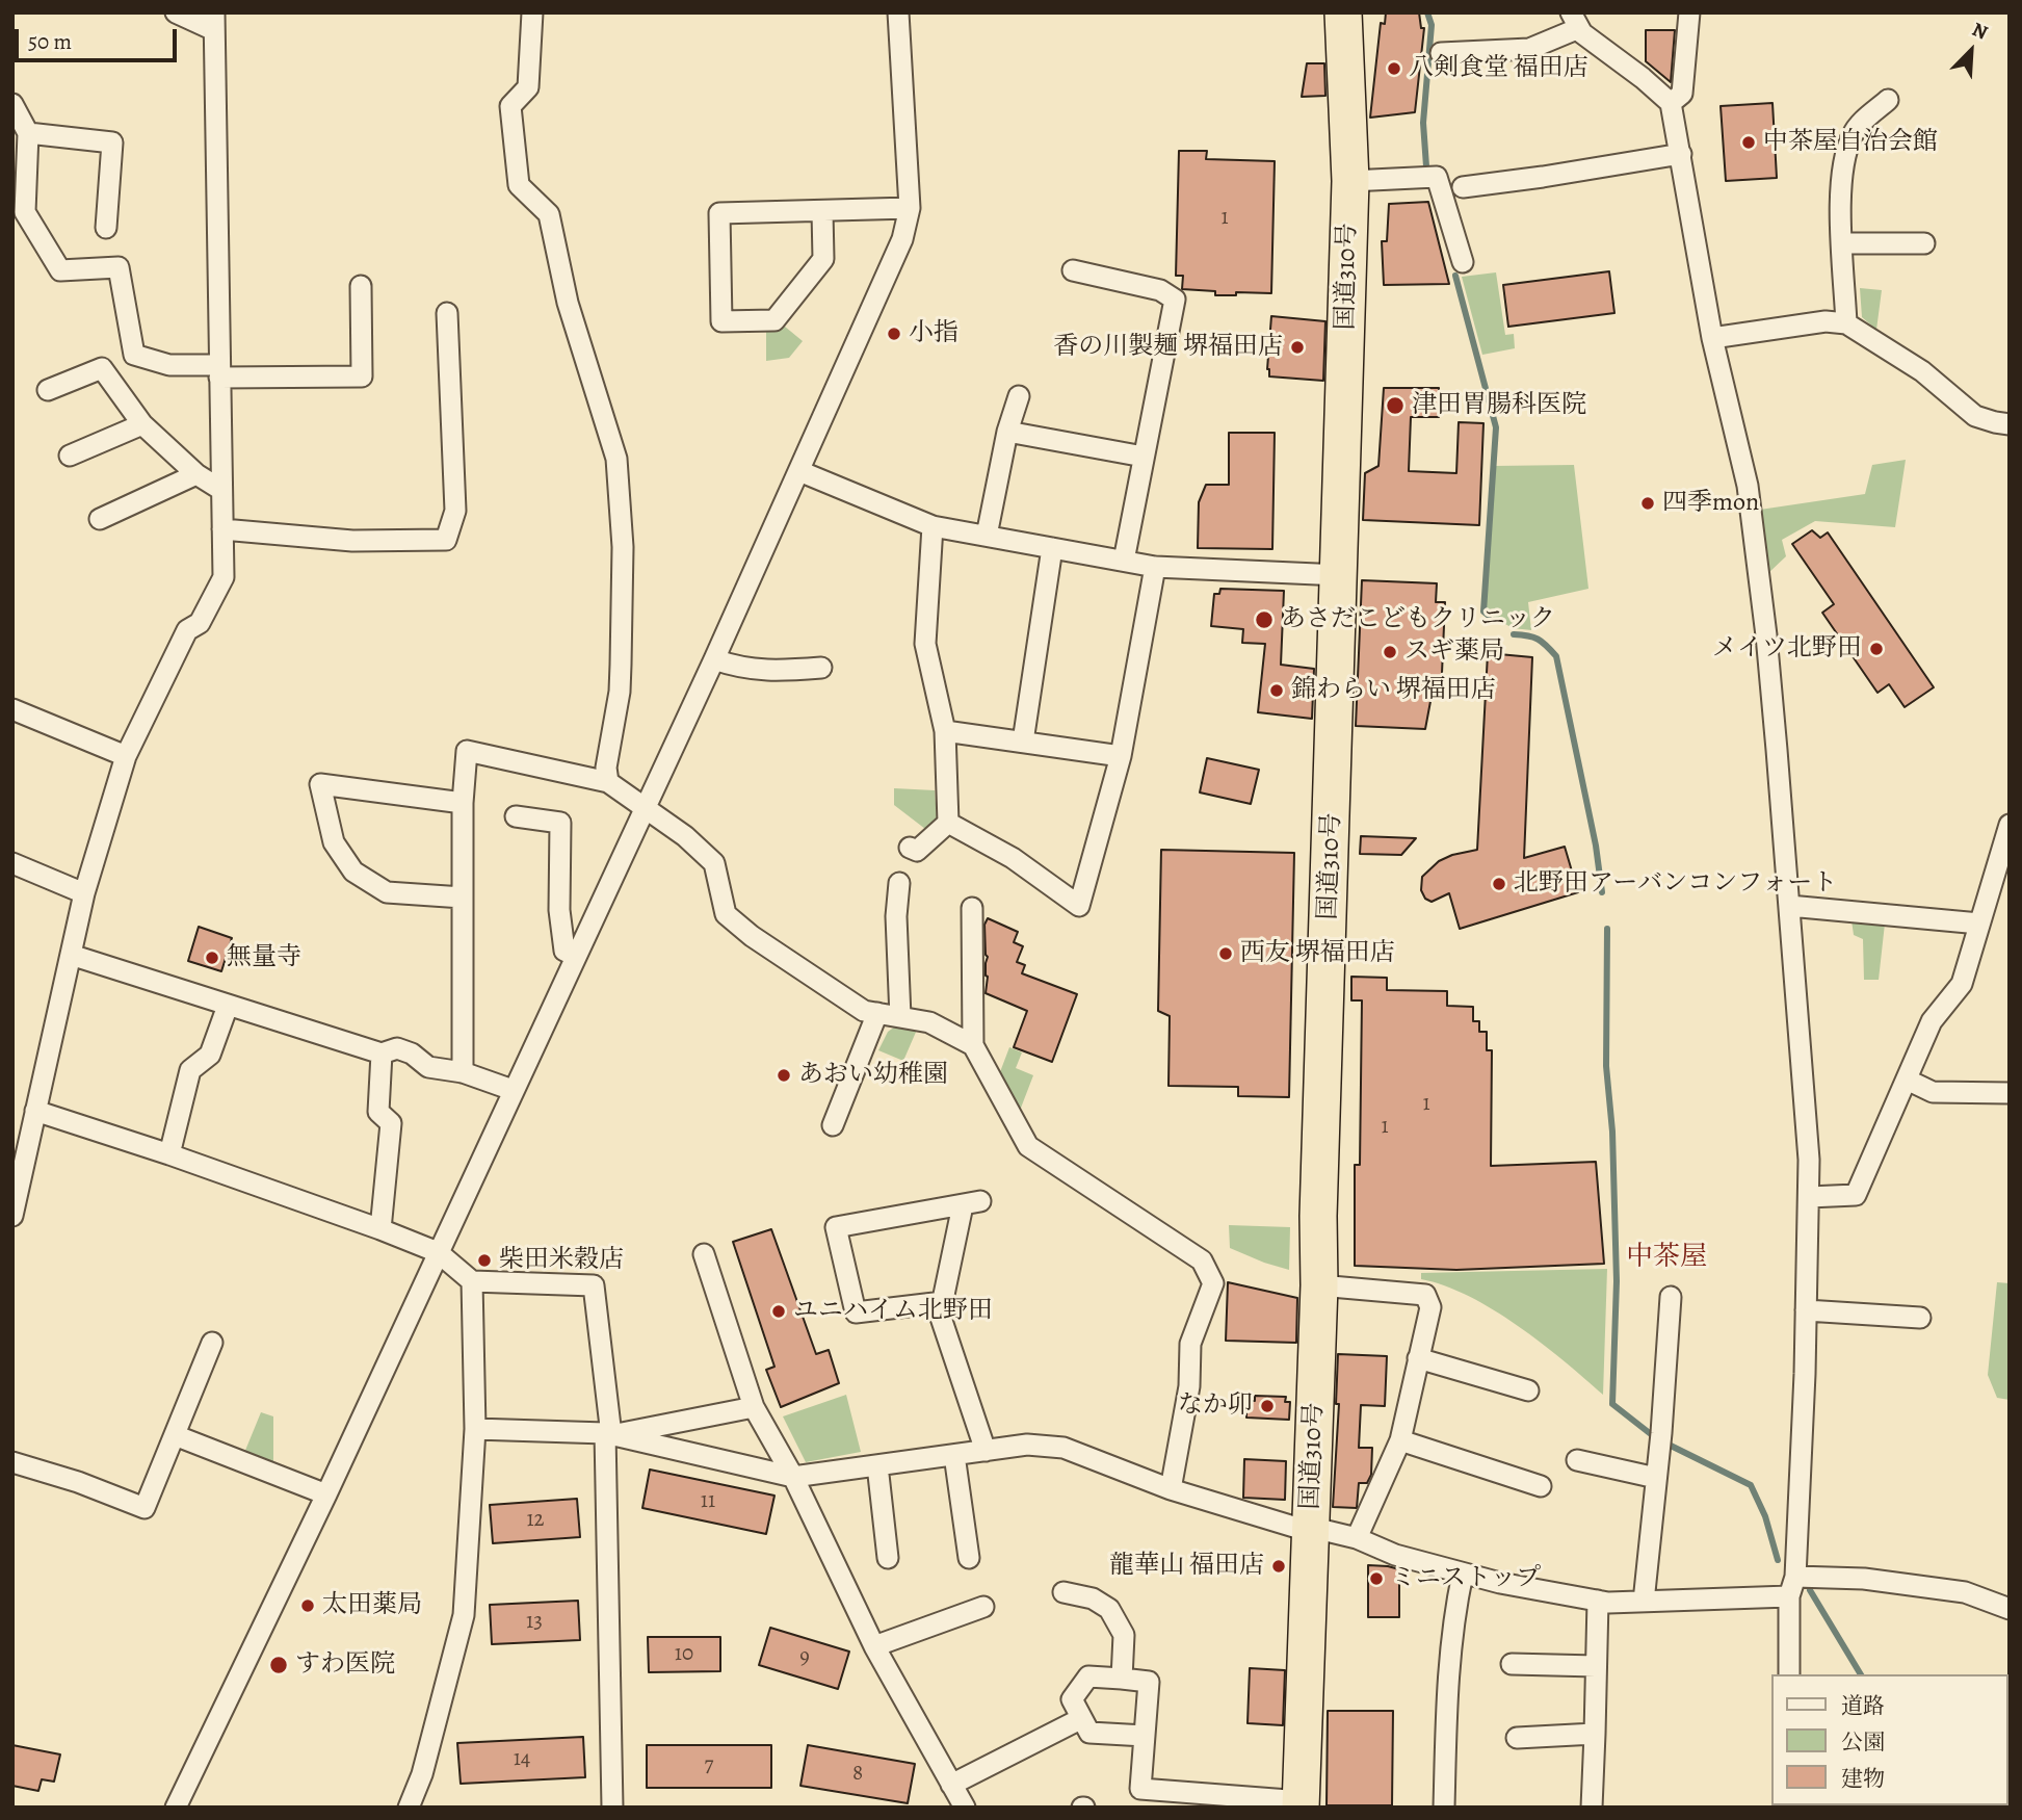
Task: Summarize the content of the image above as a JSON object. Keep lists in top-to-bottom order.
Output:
{
  "streets": {
    "highway": ["国道310号"]
  },
  "districts": ["中茶屋"],
  "places": [
    "八剣食堂 福田店",
    "中茶屋自治会館",
    "小指",
    "香の川製麺 堺福田店",
    "津田胃腸科医院",
    "四季mon",
    "あさだこどもクリニック",
    "メイツ北野田",
    "スギ薬局",
    "錦わらい 堺福田店",
    "北野田アーバンコンフォート",
    "西友 堺福田店",
    "無量寺",
    "あおい幼稚園",
    "柴田米穀店",
    "ユニハイム北野田",
    "なか卯",
    "龍華山 福田店",
    "ミニストップ",
    "太田薬局",
    "すわ医院"
  ],
  "house_numbers": [
    "1",
    "1",
    "1",
    "11",
    "12",
    "13",
    "10",
    "9",
    "14",
    "7",
    "8"
  ],
  "legend": ["道路", "公園", "建物"],
  "scale_bar": "50 m",
  "north": "top right"
}
